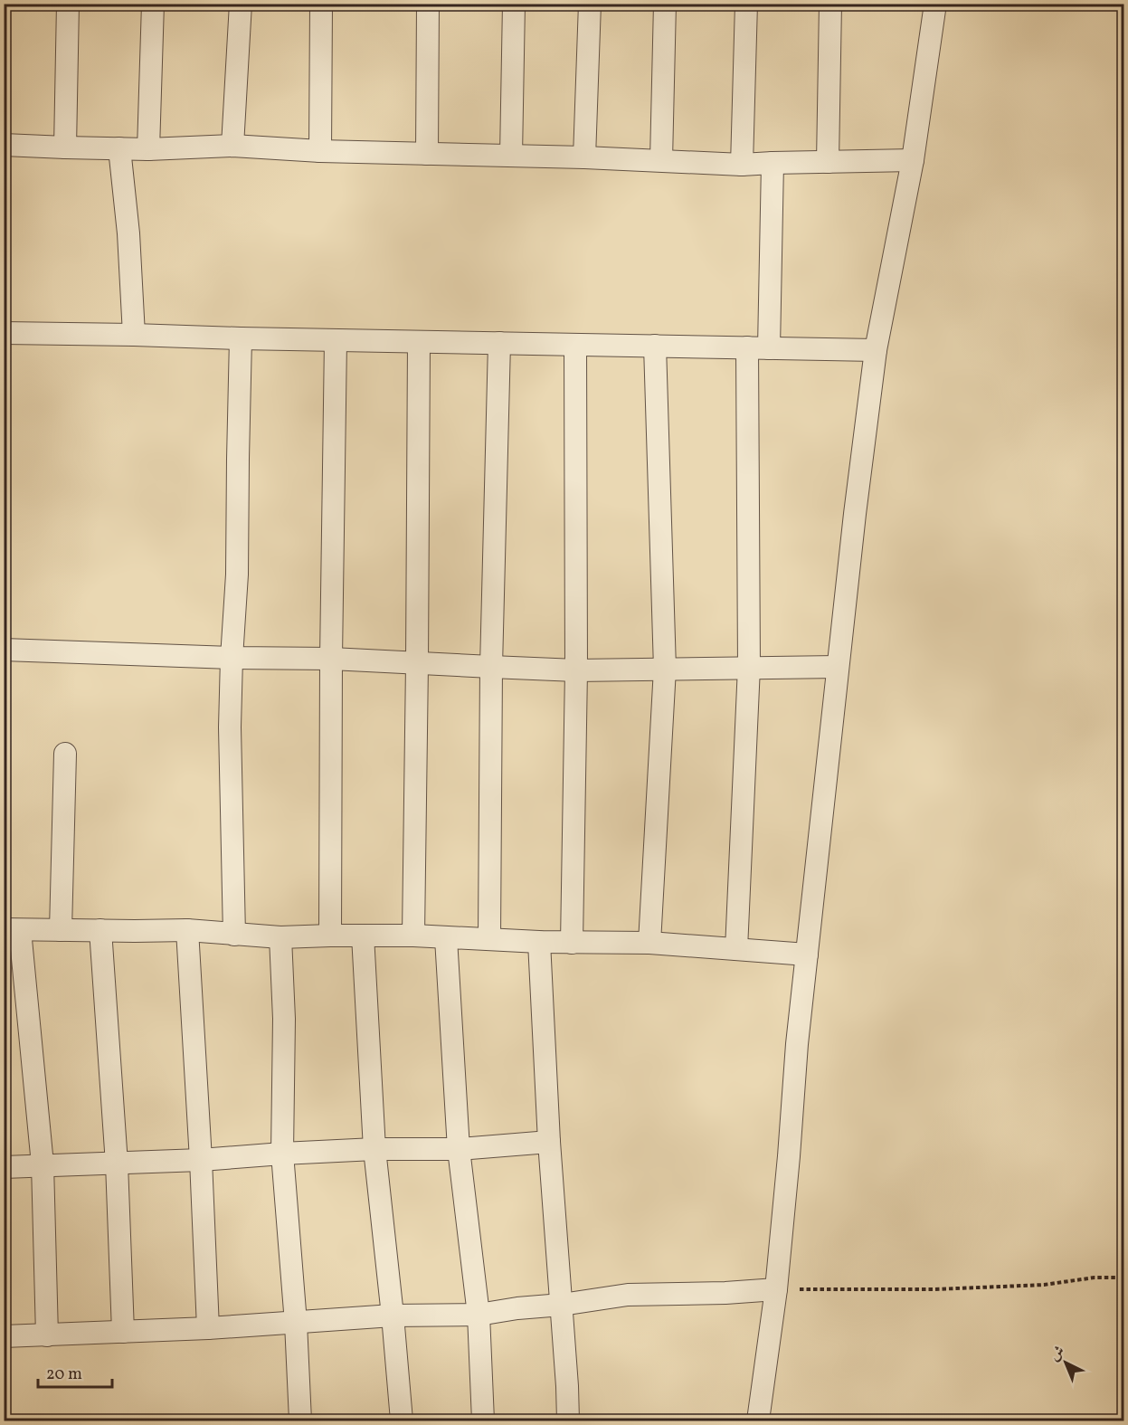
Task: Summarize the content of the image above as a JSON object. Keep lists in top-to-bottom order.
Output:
{
  "scale_bar": "20 m",
  "north": "top left"
}
